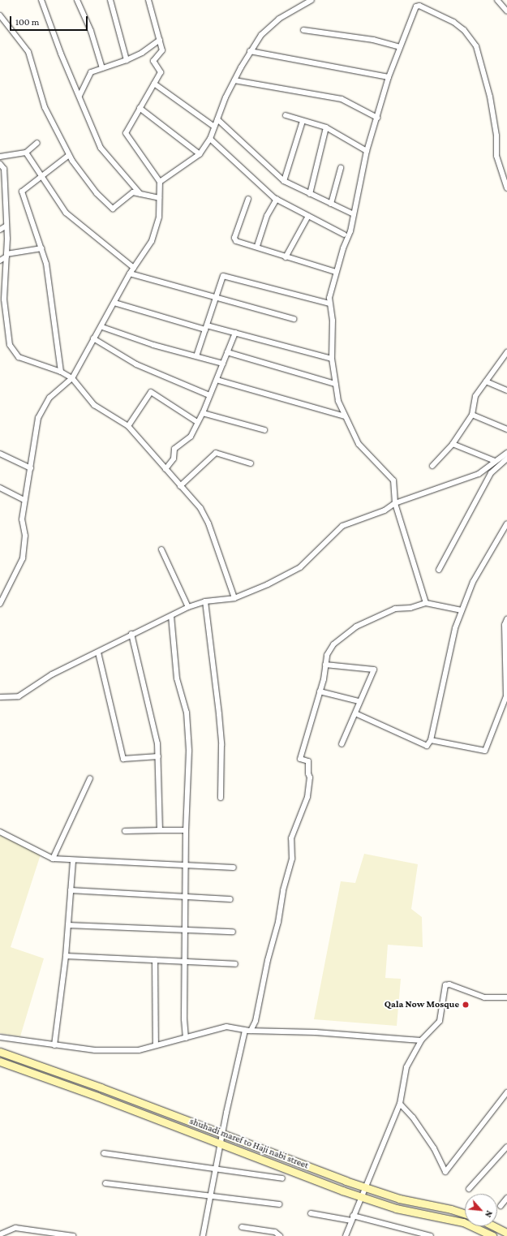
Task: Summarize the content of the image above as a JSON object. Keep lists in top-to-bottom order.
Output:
{
  "streets": {
    "main road": ["shuhadi maref to Haji nabi street"]
  },
  "places": ["Qala Now Mosque"],
  "scale_bar": "100 m",
  "north": "bottom right"
}
